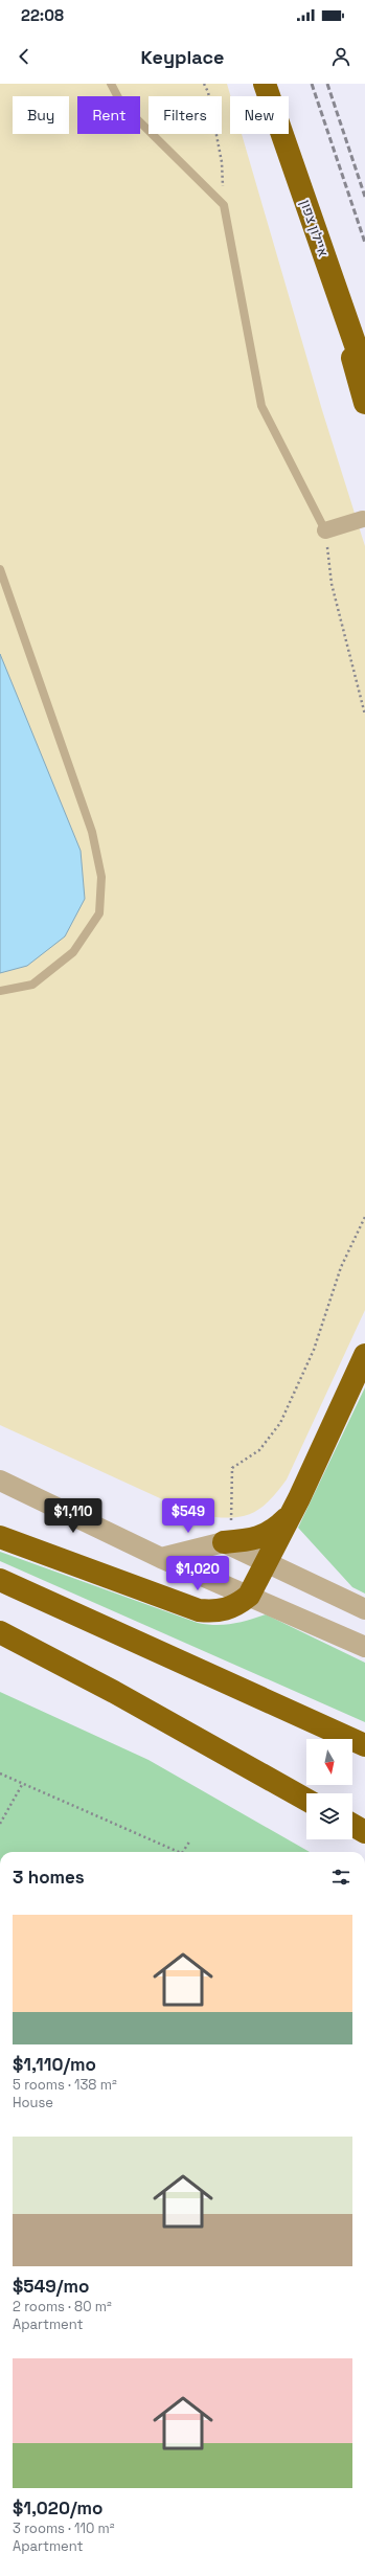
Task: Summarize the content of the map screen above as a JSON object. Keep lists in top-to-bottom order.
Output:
{
  "streets": {
    "highway": ["איילון צפון"]
  },
  "north": "bottom",
  "page": {
    "status": "22:08",
    "header": "Keyplace",
    "chip": [
      "Buy",
      "Rent",
      "Filters",
      "New"
    ],
    "price": ["$1,110", "$549", "$1,020"],
    "heading": "3 homes",
    "list": [
      {
        "name": "$1,110/mo",
        "note": "5 rooms · 138 m² · House"
      },
      {
        "name": "$549/mo",
        "note": "2 rooms · 80 m² · Apartment"
      },
      {
        "name": "$1,020/mo",
        "note": "3 rooms · 110 m² · Apartment"
      }
    ]
  }
}
